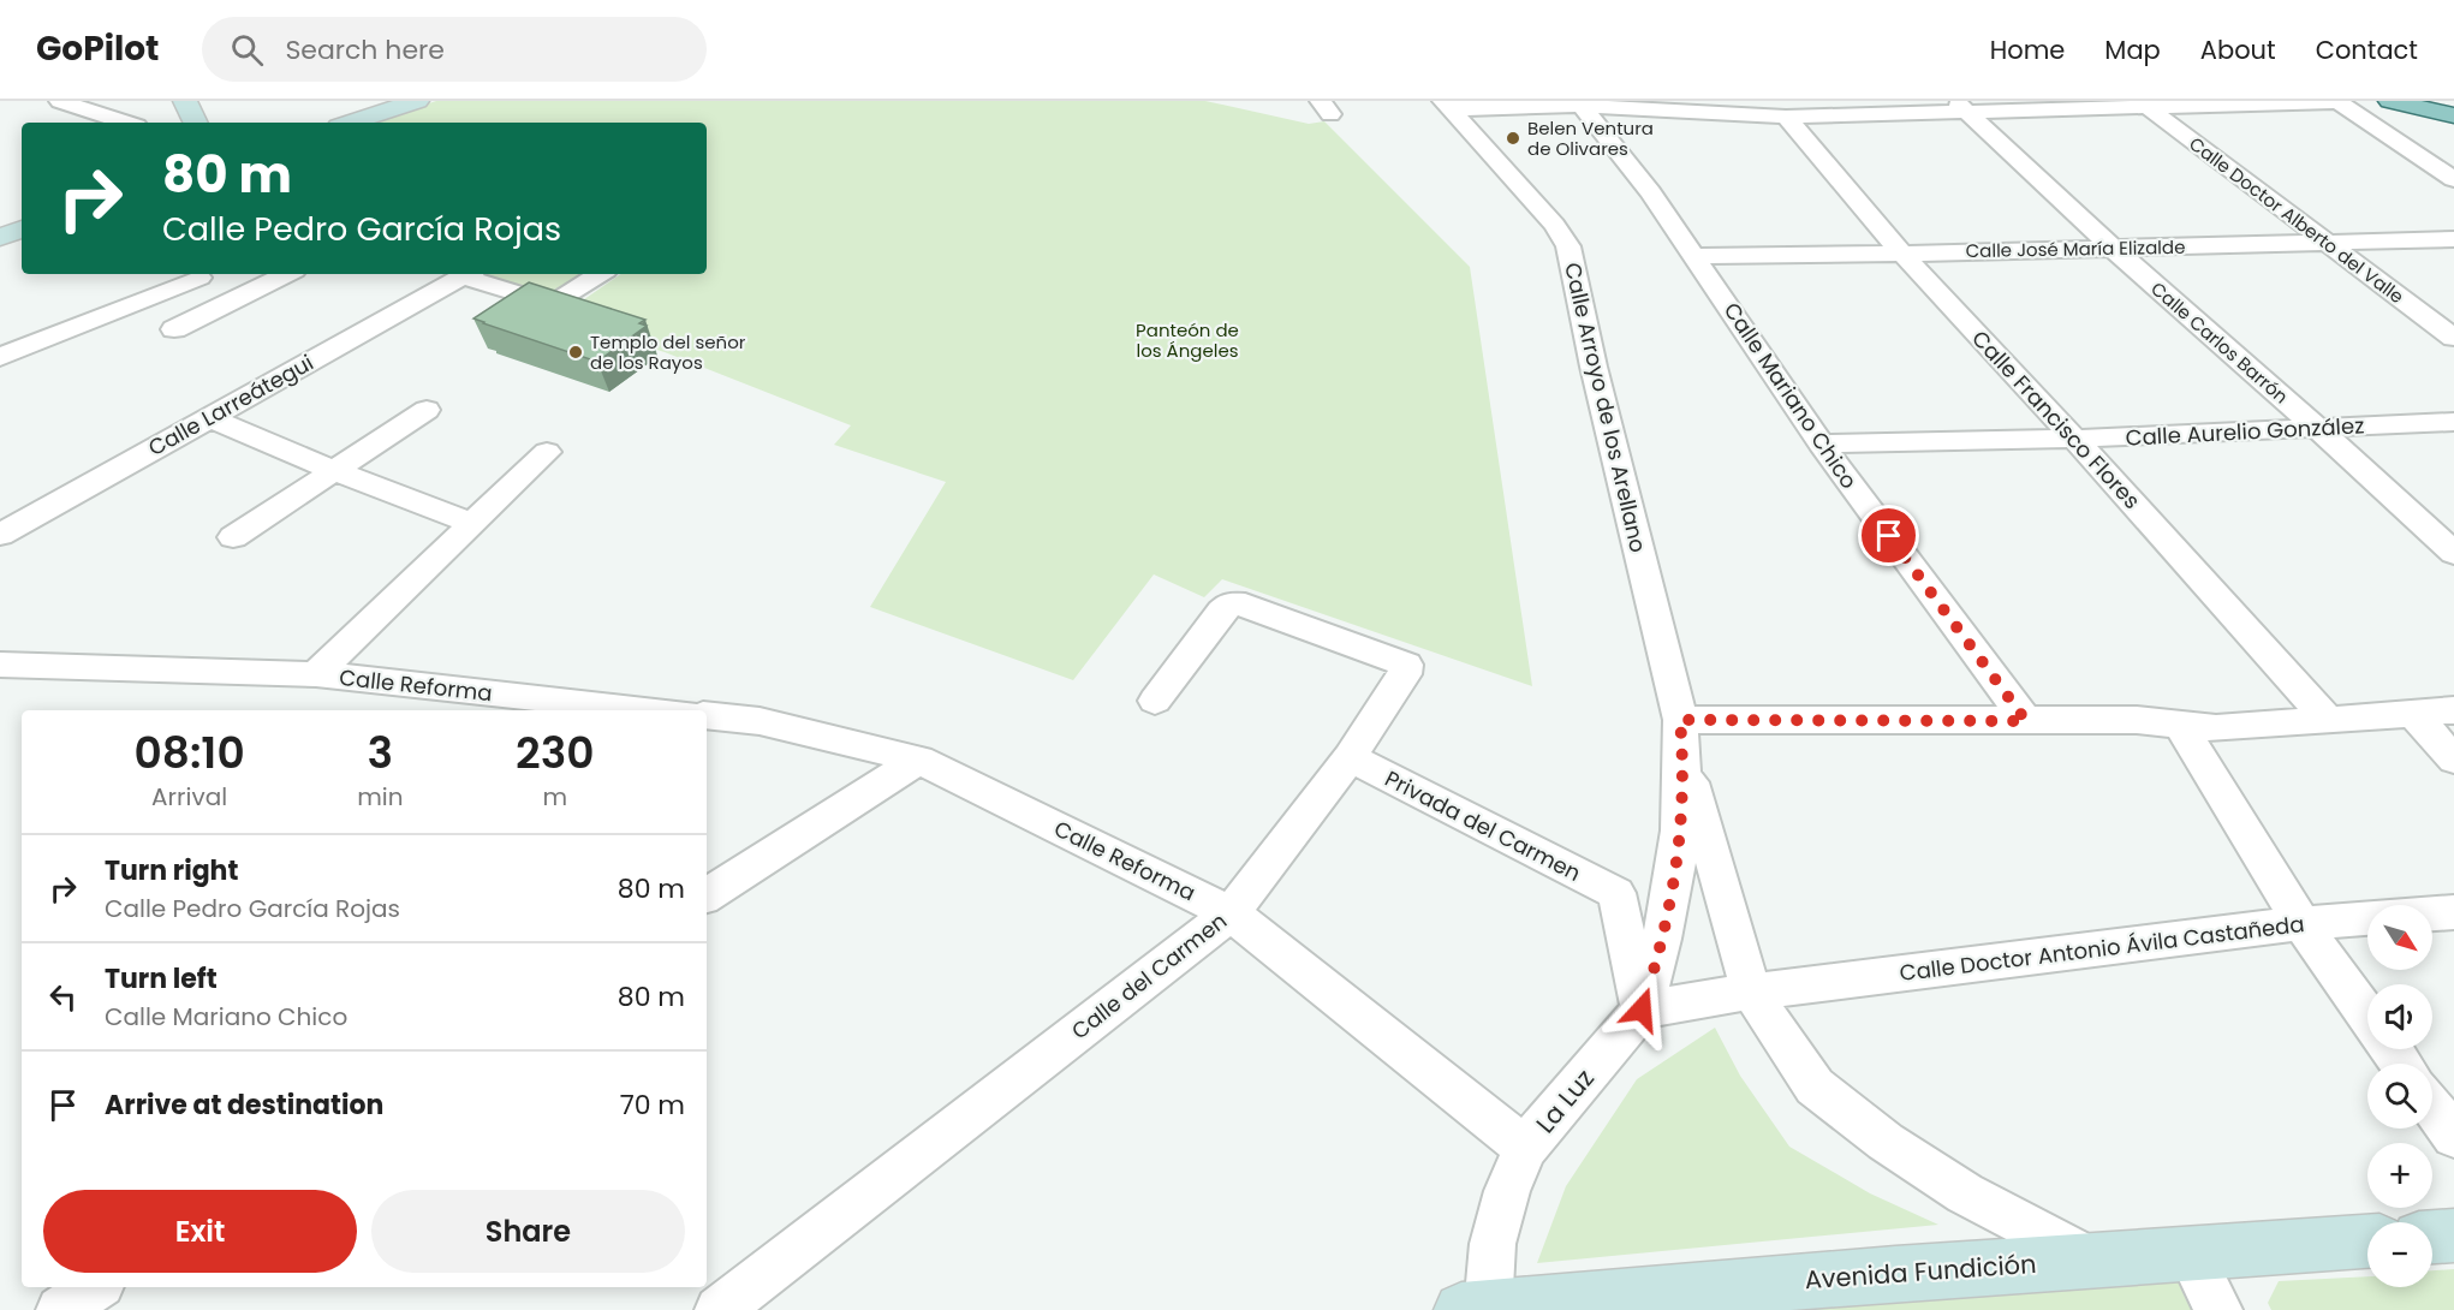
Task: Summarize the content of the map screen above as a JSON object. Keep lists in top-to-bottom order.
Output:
{
  "streets": {
    "street": [
      "Calle Doctor Alberto del Valle",
      "Calle José María Elizalde",
      "Calle Carlos Barrón",
      "Calle Mariano Chico",
      "Calle Larreátegui",
      "Calle Arroyo de los Arellano",
      "Calle Francisco Flores",
      "Calle Aurelio González",
      "Calle Reforma",
      "Privada del Carmen",
      "Calle Doctor Antonio Ávila Castañeda",
      "Calle del Carmen",
      "La Luz",
      "Avenida Fundición"
    ]
  },
  "crossings": [
    ["Calle Doctor Alberto del Valle", "Calle José María Elizalde"],
    ["Calle José María Elizalde", "Calle Carlos Barrón"],
    ["Calle José María Elizalde", "Calle Mariano Chico"],
    ["Calle José María Elizalde", "Calle Francisco Flores"],
    ["Calle Carlos Barrón", "Calle Aurelio González"],
    ["Calle Mariano Chico", "Calle Aurelio González"],
    ["Calle Arroyo de los Arellano", "Privada del Carmen"],
    ["Calle Arroyo de los Arellano", "Calle Doctor Antonio Ávila Castañeda"],
    ["Calle Arroyo de los Arellano", "La Luz"],
    ["Calle Arroyo de los Arellano", "Avenida Fundición"],
    ["Calle Francisco Flores", "Calle Aurelio González"],
    ["Calle Reforma", "Calle del Carmen"],
    ["Calle Reforma", "La Luz"],
    ["Privada del Carmen", "Calle del Carmen"],
    ["Privada del Carmen", "La Luz"],
    ["La Luz", "Avenida Fundición"]
  ],
  "parks": ["Panteón de los Ángeles"],
  "places": ["Belen Ventura de Olivares", "Templo del señor de los Rayos"],
  "north": "bottom right",
  "page": {
    "header": "GoPilot",
    "search": "Search here",
    "nav": [
      "Home",
      "Map",
      "About",
      "Contact"
    ],
    "turn": ["80 m", "Calle Pedro García Rojas"],
    "eta": [
      "08:10",
      "Arrival",
      "3",
      "min",
      "230",
      "m"
    ],
    "list": [
      {
        "name": "Turn right",
        "note": "Calle Pedro García Rojas",
        "value": "80 m"
      },
      {
        "name": "Turn left",
        "note": "Calle Mariano Chico",
        "value": "80 m"
      },
      {
        "name": "Arrive at destination",
        "value": "70 m"
      }
    ],
    "map_buttons": ["+", "−"],
    "buttons": ["Exit", "Share"]
  }
}
